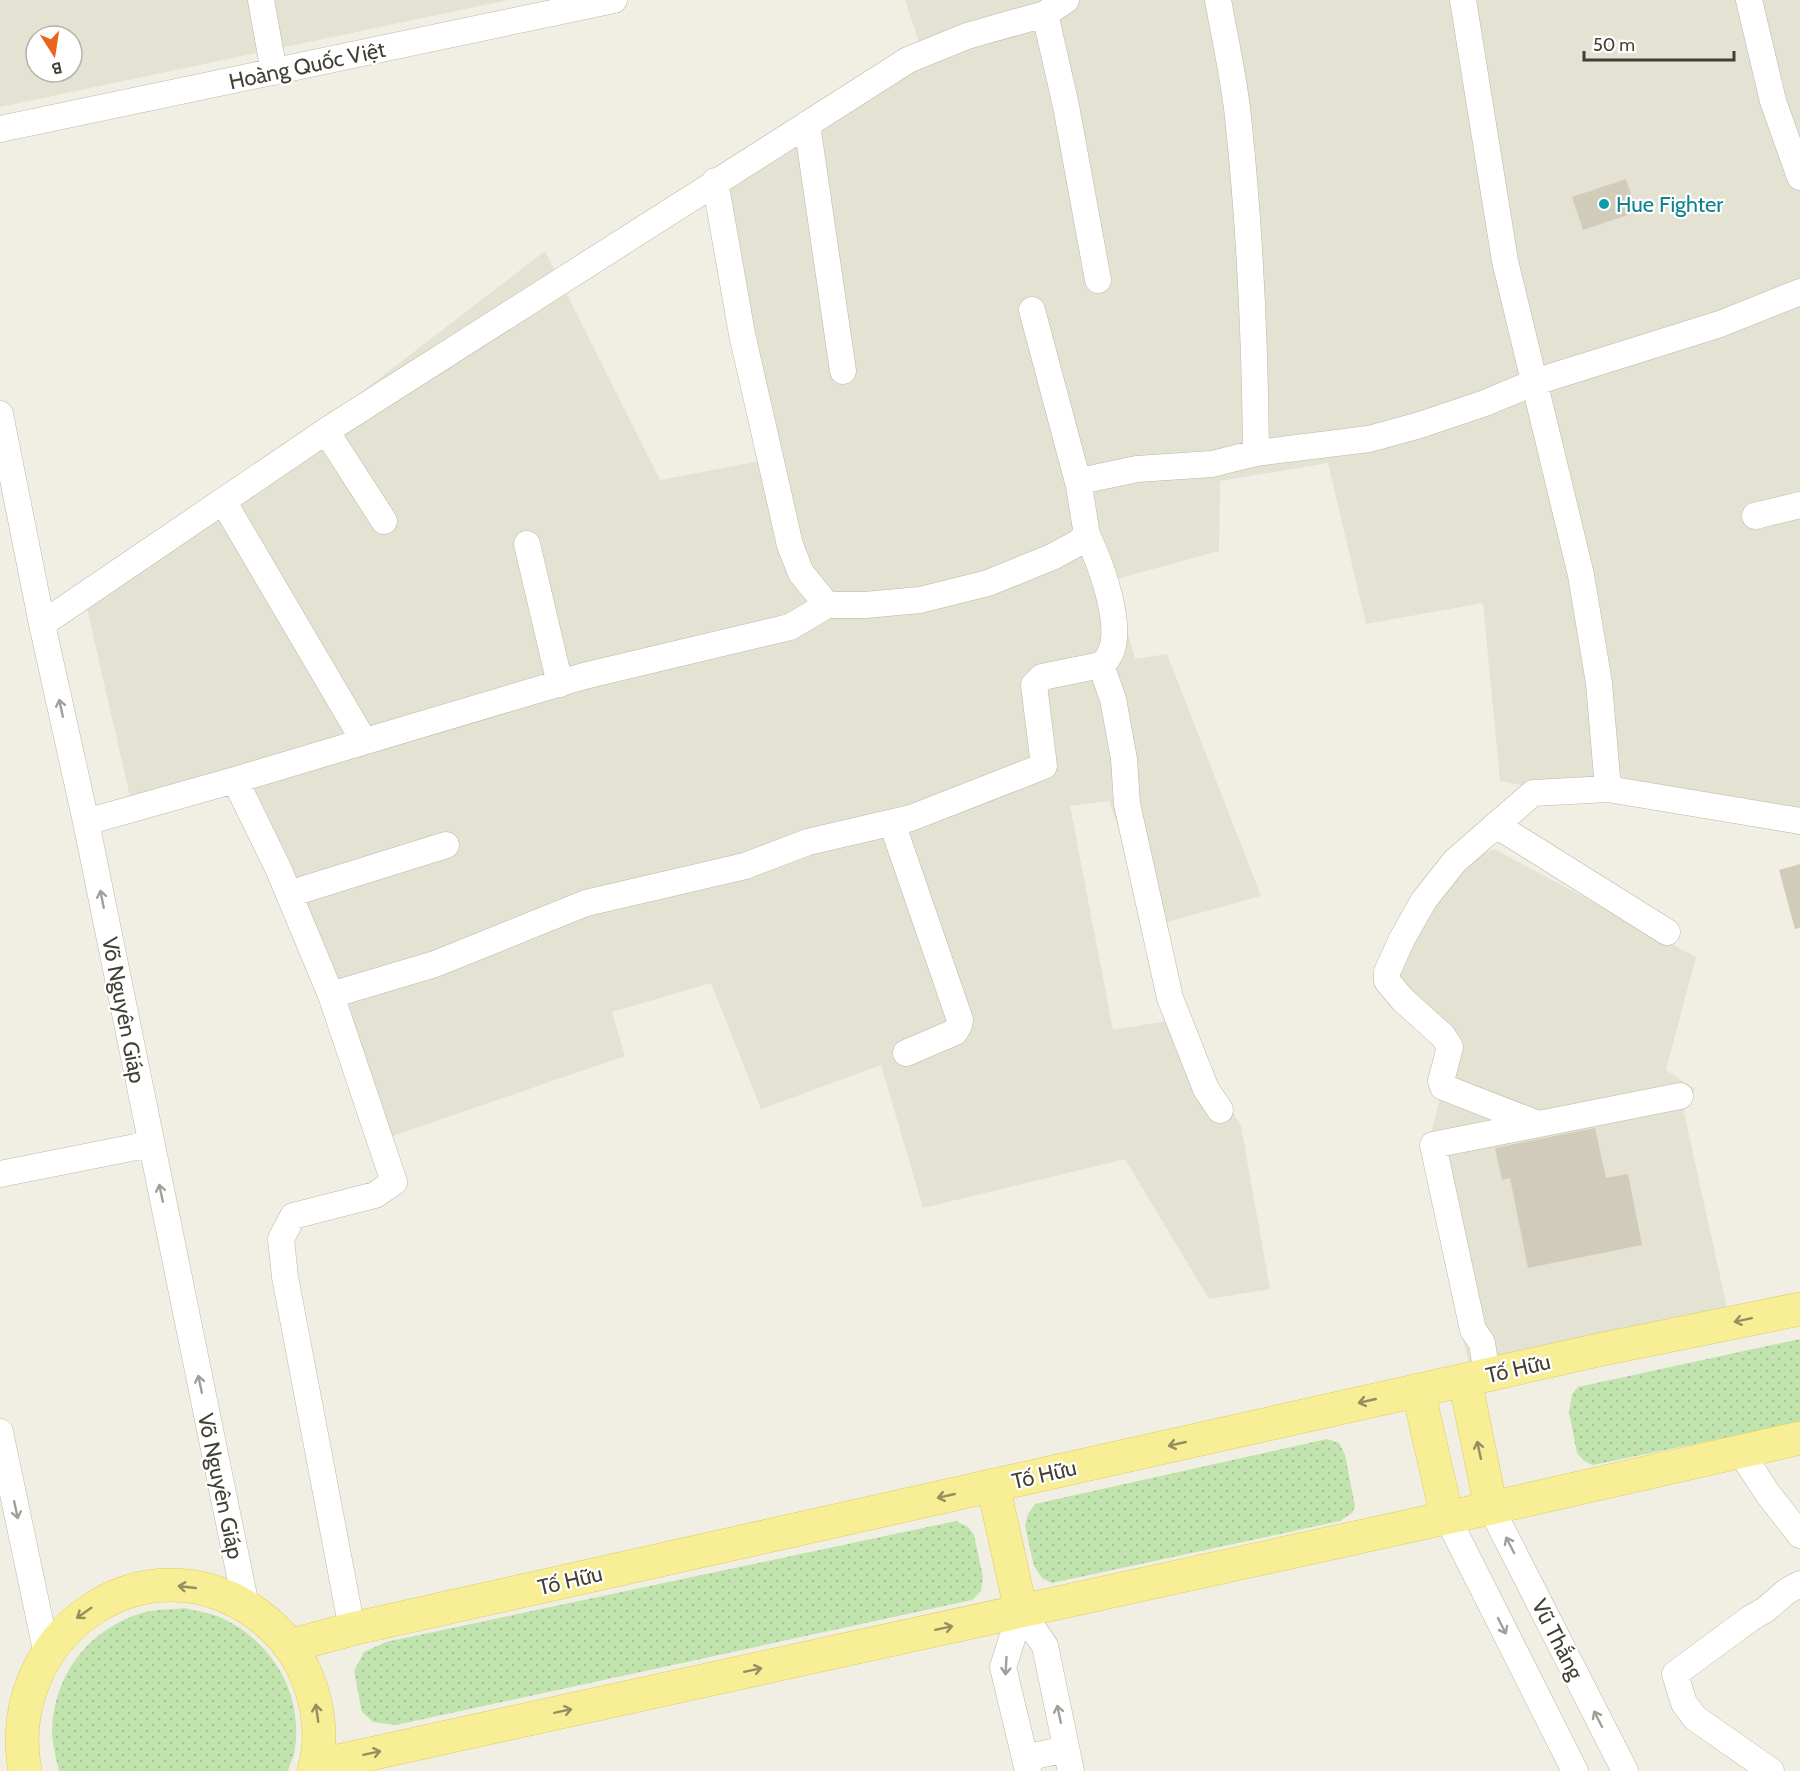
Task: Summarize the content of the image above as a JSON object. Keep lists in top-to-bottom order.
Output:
{
  "streets": {
    "main road": ["Tố Hữu"],
    "street": ["Hoàng Quốc Việt", "Võ Nguyên Giáp", "Vũ Thắng"]
  },
  "places": ["Hue Fighter"],
  "scale_bar": "50 m",
  "north": "bottom"
}
